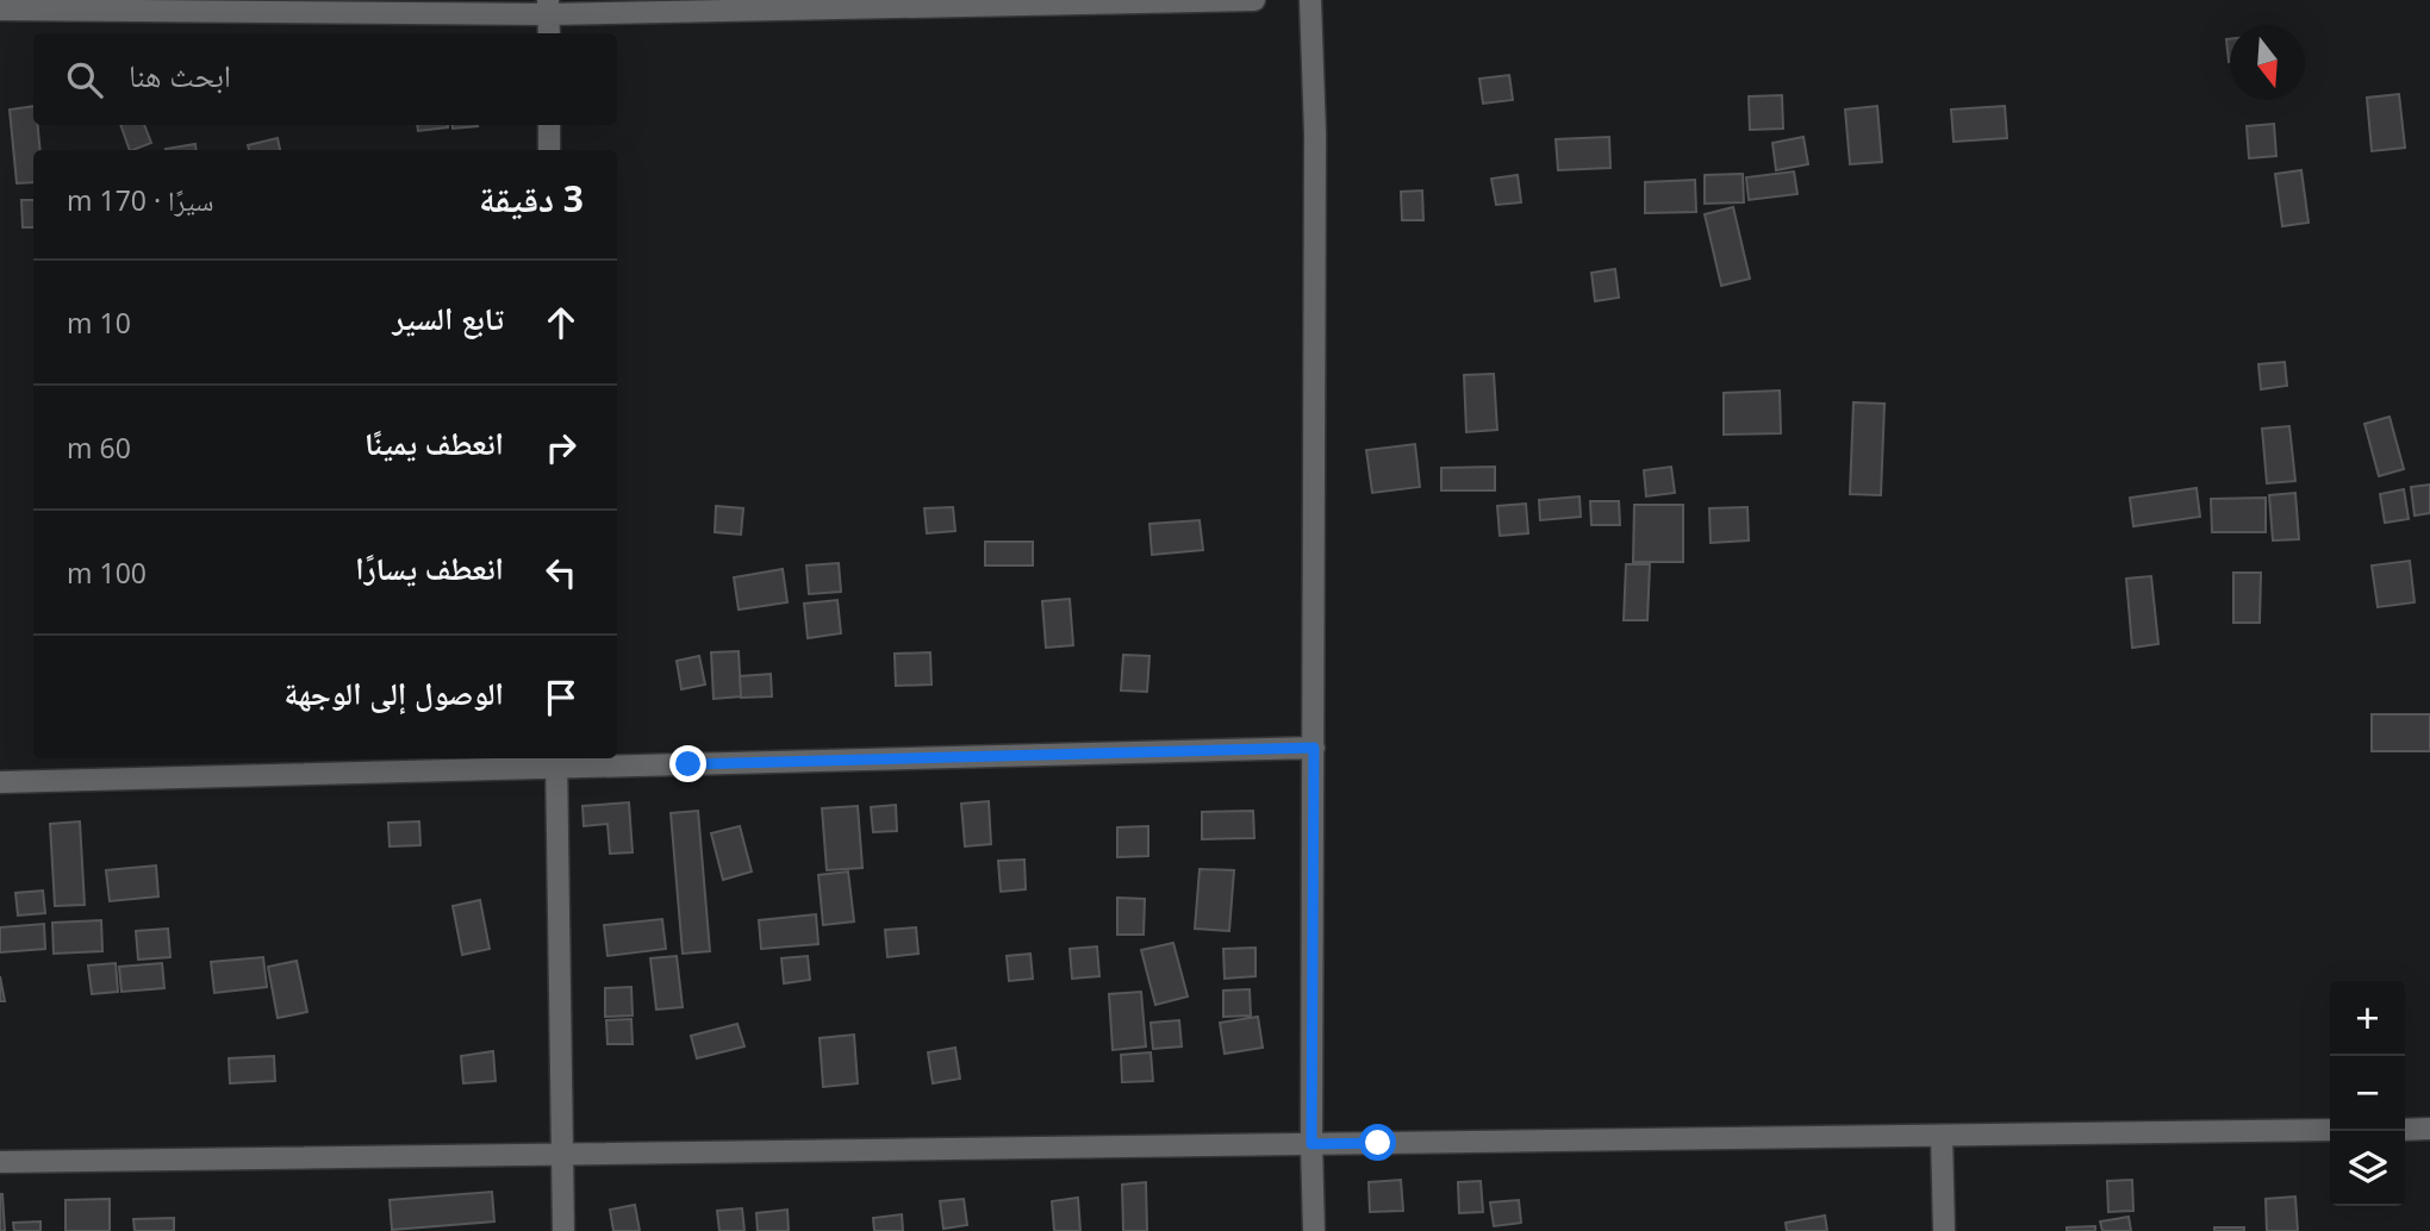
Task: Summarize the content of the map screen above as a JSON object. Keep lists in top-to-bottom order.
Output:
{
  "north": "bottom",
  "page": {
    "search": "ابحث هنا",
    "heading": ["3 دقيقة", "سيرًا · 170 m"],
    "list": [
      ["تابع السير", "10 m"],
      ["انعطف يمينًا", "60 m"],
      ["انعطف يسارًا", "100 m"],
      "الوصول إلى الوجهة"
    ],
    "map_buttons": ["+", "−"]
  }
}
